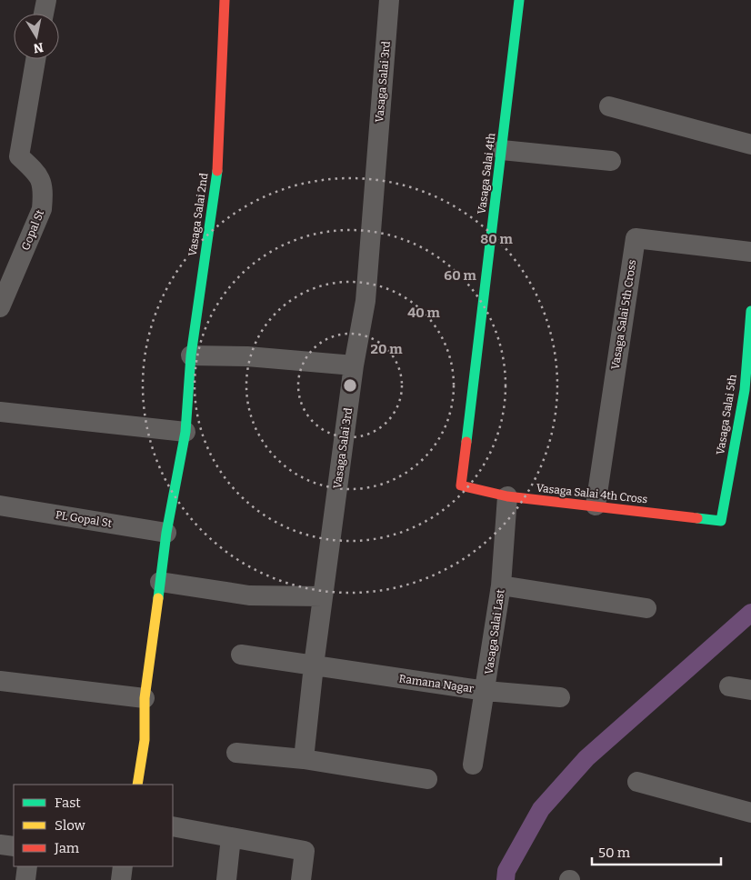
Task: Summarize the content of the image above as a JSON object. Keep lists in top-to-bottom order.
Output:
{
  "streets": {
    "street": [
      "Vasaga Salai 3rd",
      "Vasaga Salai 4th",
      "Vasaga Salai 2nd",
      "Gopal St",
      "Vasaga Salai 5th Cross",
      "Vasaga Salai 5th",
      "Vasaga Salai 4th Cross",
      "PL Gopal St",
      "Vasaga Salai Last",
      "Ramana Nagar"
    ]
  },
  "crossings": [
    ["Vasaga Salai 3rd", "Ramana Nagar"],
    ["Vasaga Salai 4th", "Vasaga Salai 4th Cross"],
    ["Vasaga Salai 2nd", "PL Gopal St"],
    ["Vasaga Salai 5th Cross", "Vasaga Salai 4th Cross"],
    ["Vasaga Salai 5th", "Vasaga Salai 4th Cross"],
    ["Vasaga Salai 4th Cross", "Vasaga Salai Last"],
    ["Vasaga Salai Last", "Ramana Nagar"]
  ],
  "legend": ["Fast", "Slow", "Jam"],
  "scale_bar": "50 m",
  "north": "bottom",
  "rings": [
    "80 m",
    "60 m",
    "40 m",
    "20 m"
  ]
}
